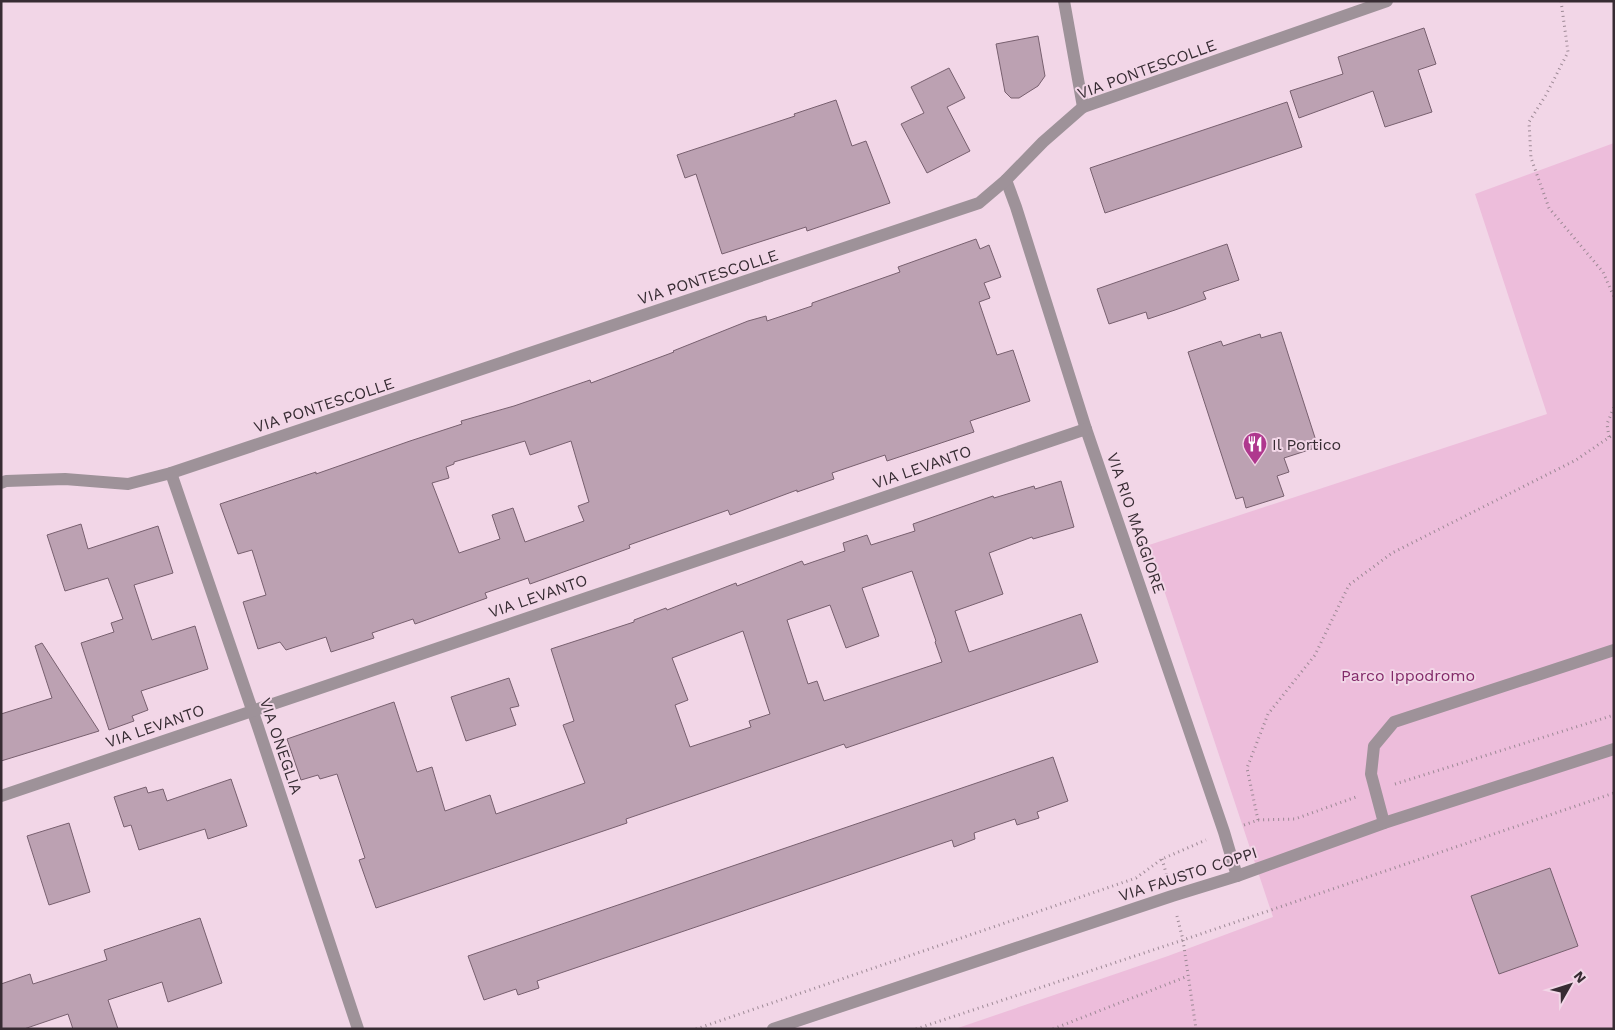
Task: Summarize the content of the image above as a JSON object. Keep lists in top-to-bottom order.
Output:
{
  "streets": {
    "street": [
      "VIA PONTESCOLLE",
      "VIA LEVANTO",
      "VIA RIO MAGGIORE",
      "VIA ONEGLIA",
      "VIA FAUSTO COPPI"
    ]
  },
  "crossings": [
    ["VIA PONTESCOLLE", "VIA RIO MAGGIORE"],
    ["VIA PONTESCOLLE", "VIA ONEGLIA"],
    ["VIA LEVANTO", "VIA RIO MAGGIORE"],
    ["VIA LEVANTO", "VIA ONEGLIA"],
    ["VIA RIO MAGGIORE", "VIA FAUSTO COPPI"]
  ],
  "parks": ["Parco Ippodromo"],
  "places": {
    "restaurant": ["Il Portico"]
  },
  "north": "top right"
}
